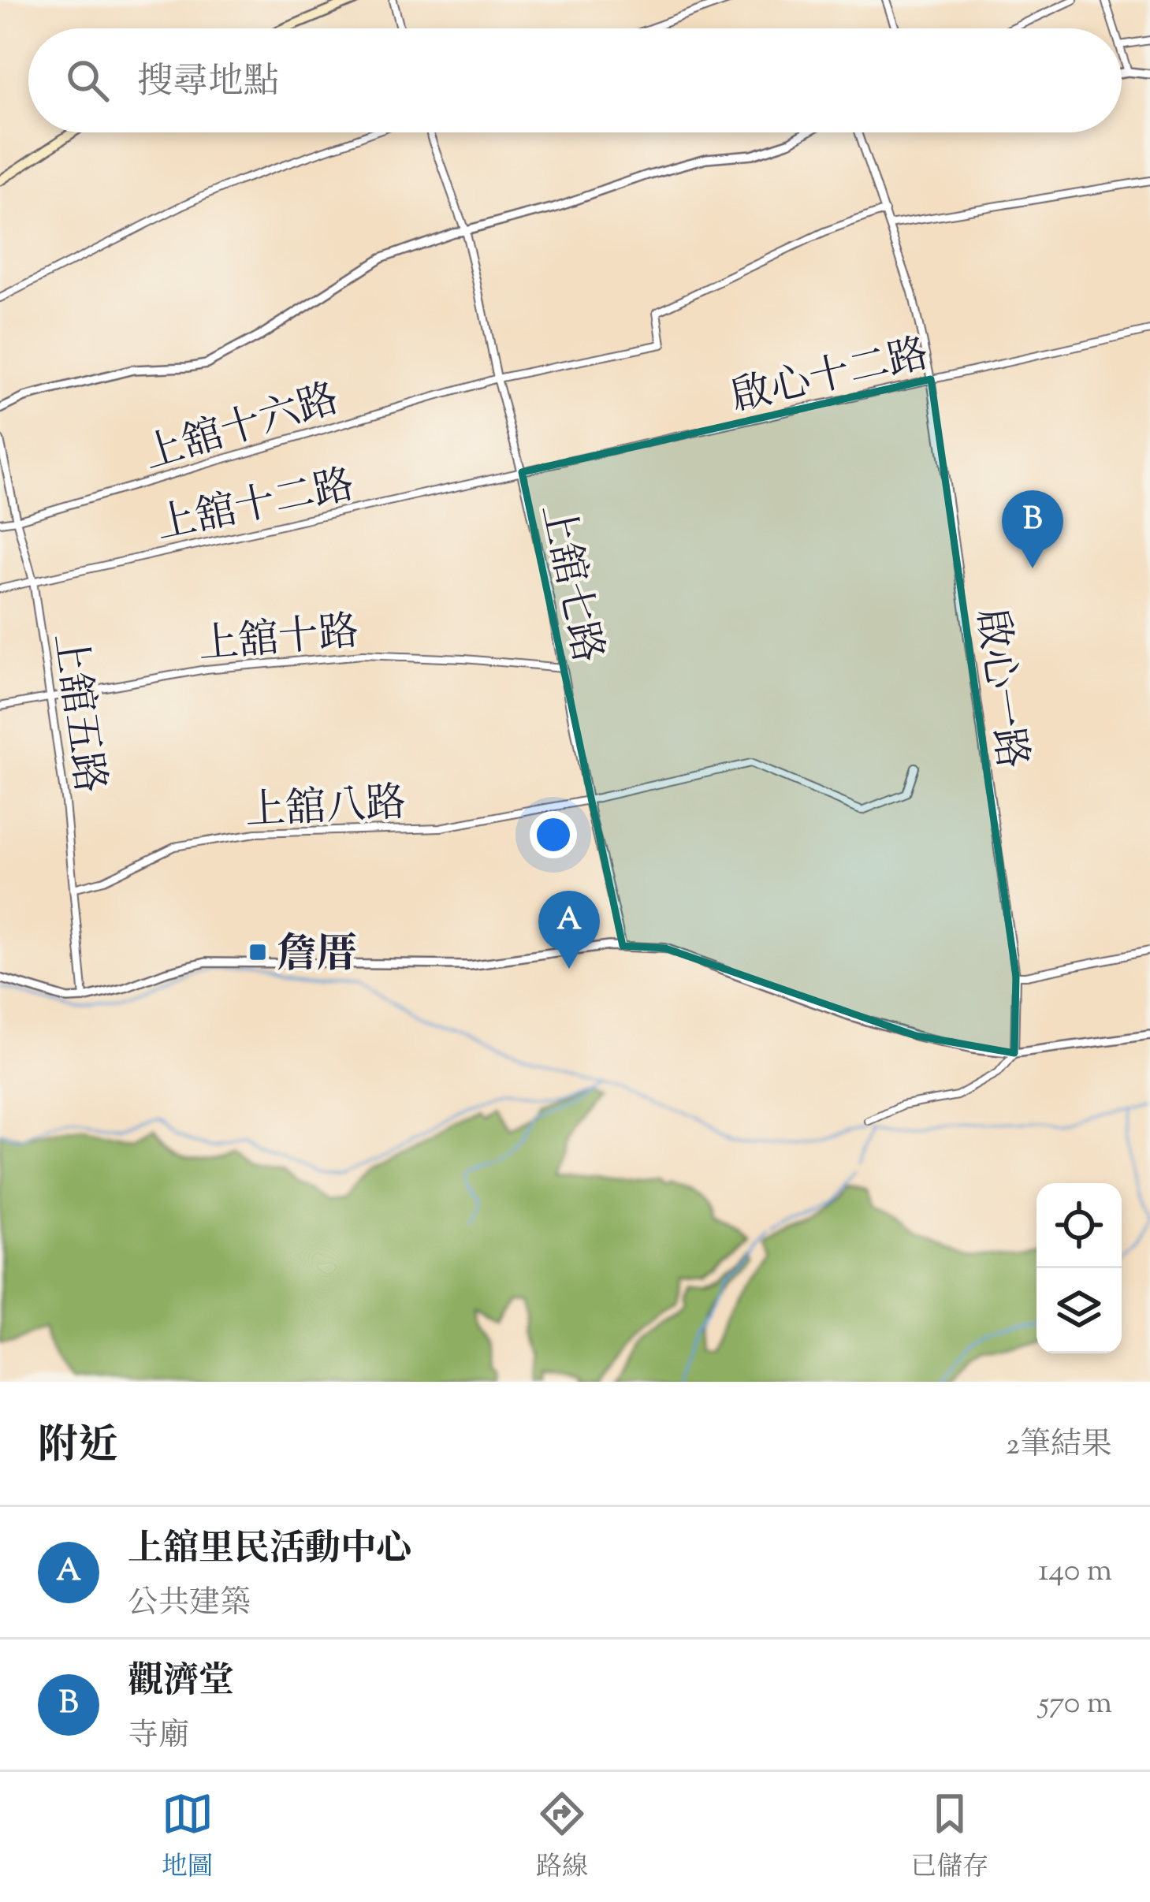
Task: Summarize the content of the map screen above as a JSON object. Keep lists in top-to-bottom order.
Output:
{
  "streets": {
    "street": [
      "啟心十二路",
      "上舘十六路",
      "上舘十二路",
      "上舘七路",
      "上舘十路",
      "啟心一路",
      "上舘五路",
      "上舘八路"
    ]
  },
  "crossings": [
    ["啟心十二路", "上舘十二路"],
    ["啟心十二路", "上舘七路"],
    ["啟心十二路", "啟心一路"],
    ["上舘十六路", "上舘七路"],
    ["上舘十六路", "啟心一路"],
    ["上舘十六路", "上舘五路"],
    ["上舘十二路", "上舘七路"],
    ["上舘十二路", "上舘五路"],
    ["上舘七路", "上舘十路"],
    ["上舘七路", "上舘八路"],
    ["上舘十路", "上舘五路"],
    ["上舘五路", "上舘八路"]
  ],
  "places": {
    "transit": ["詹厝"]
  },
  "page": {
    "search": "搜尋地點",
    "pins": ["B", "A"],
    "heading": ["附近", "2筆結果"],
    "list": [
      {
        "mark": "A",
        "name": "上舘里民活動中心",
        "note": "公共建築",
        "value": "140 m"
      },
      {
        "mark": "B",
        "name": "觀濟堂",
        "note": "寺廟",
        "value": "570 m"
      }
    ],
    "nav": ["地圖", "路線", "已儲存"]
  }
}
